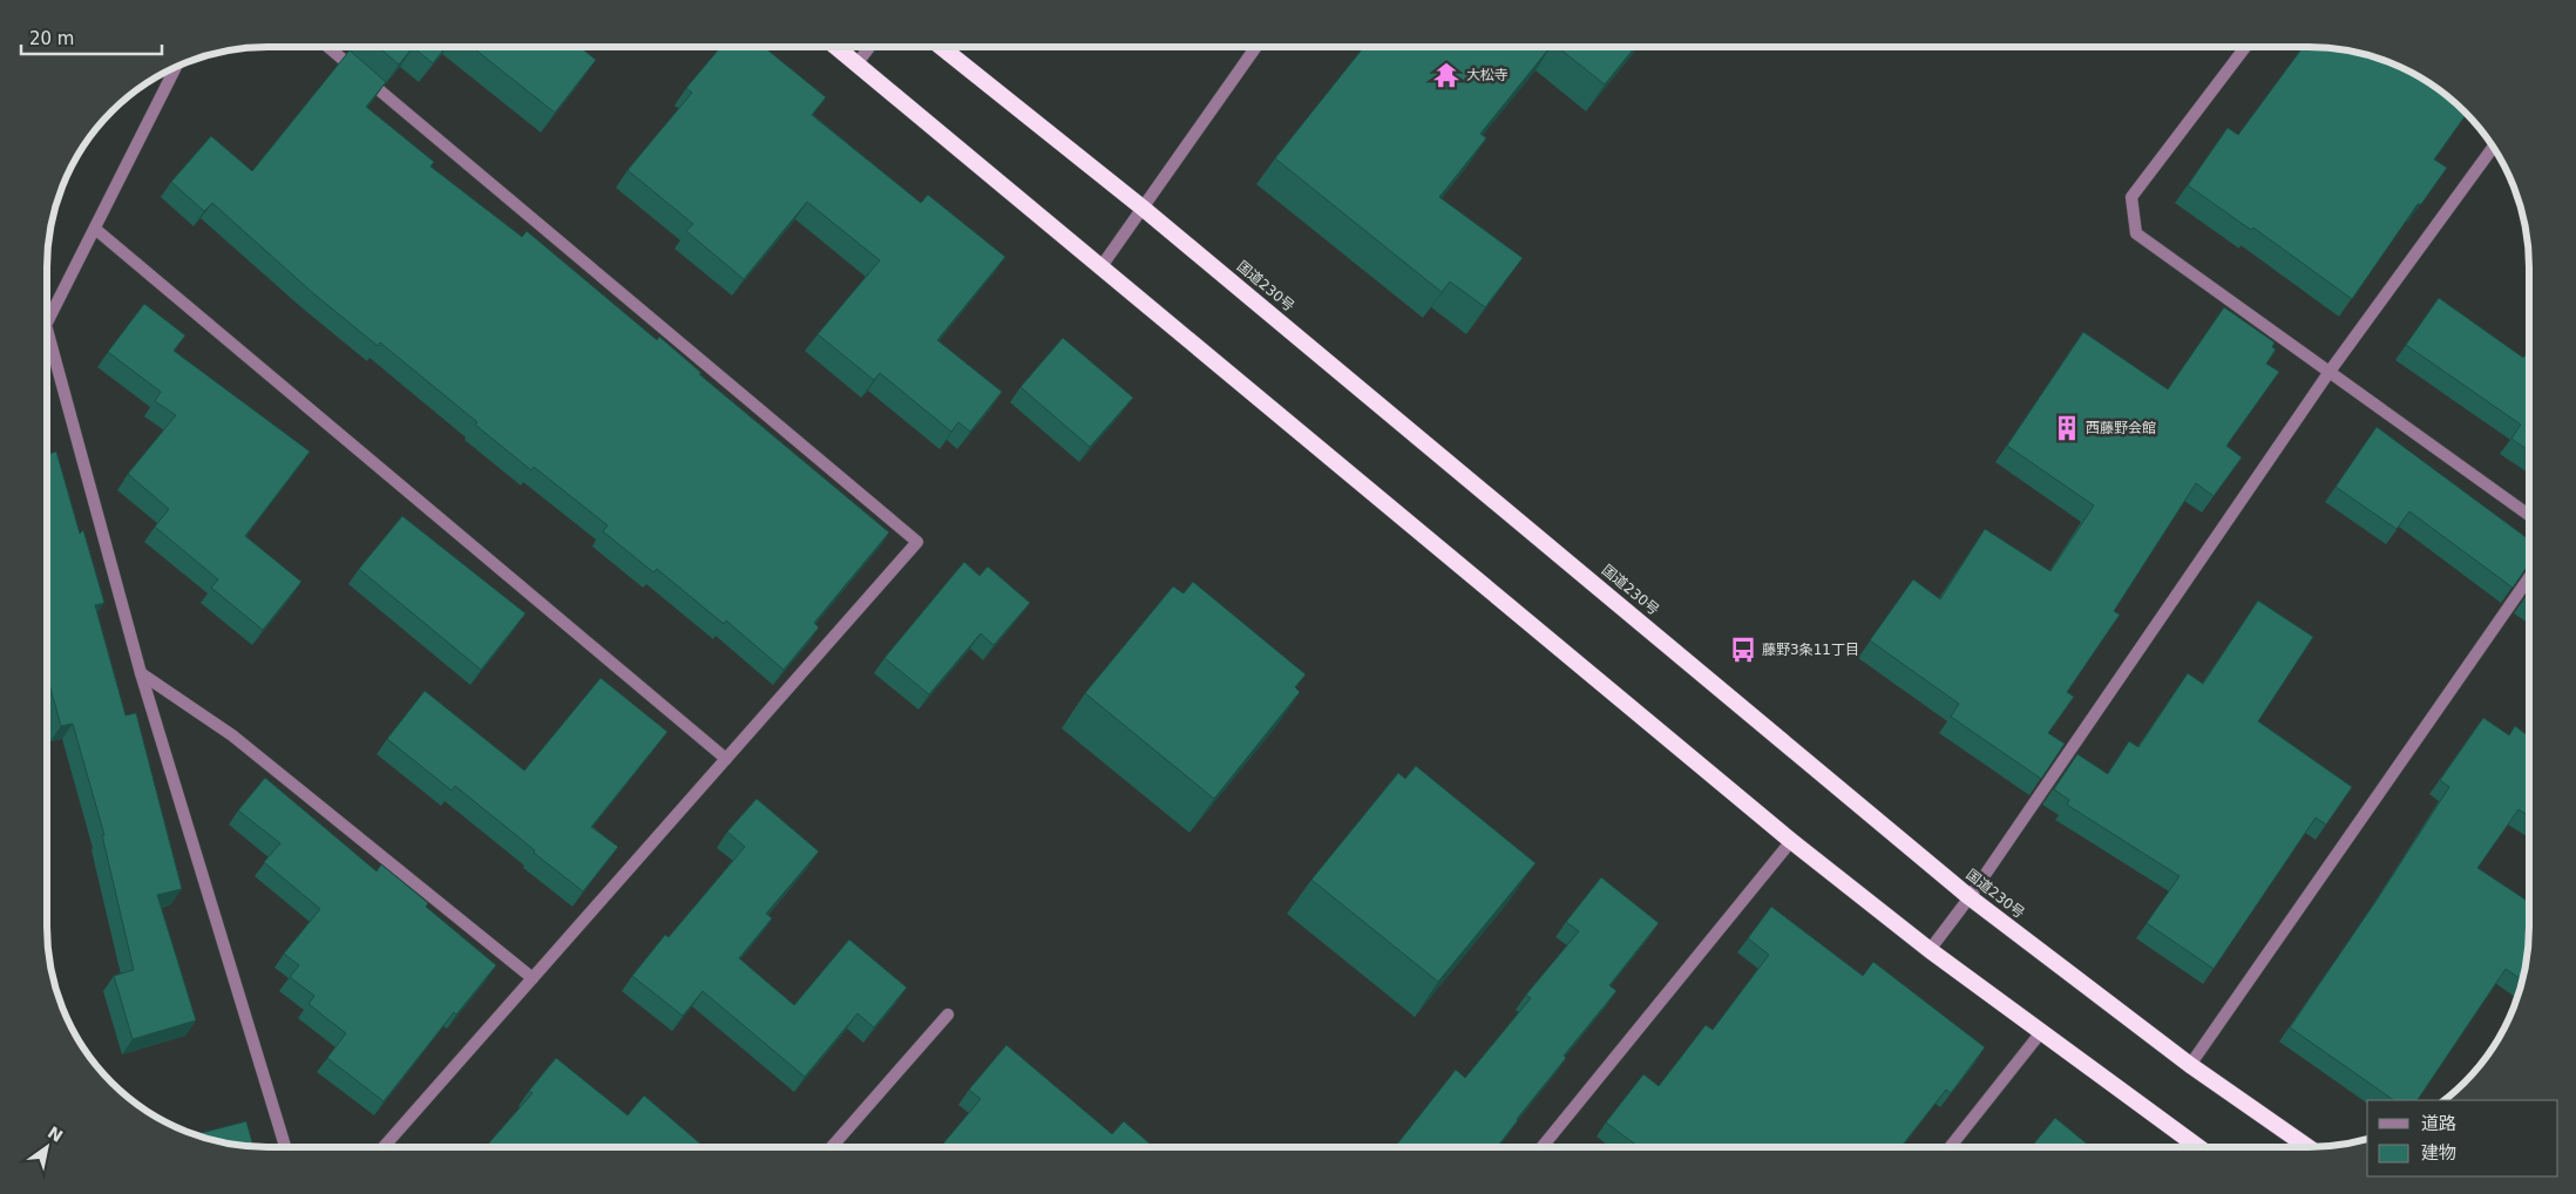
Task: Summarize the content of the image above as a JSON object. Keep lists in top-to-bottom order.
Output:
{
  "streets": {
    "highway": ["国道230号"]
  },
  "places": {
    "temple": ["大松寺"],
    "building": ["西藤野会館"],
    "bus stop": ["藤野3条11丁目"]
  },
  "legend": ["道路", "建物"],
  "scale_bar": "20 m",
  "north": "top right"
}
